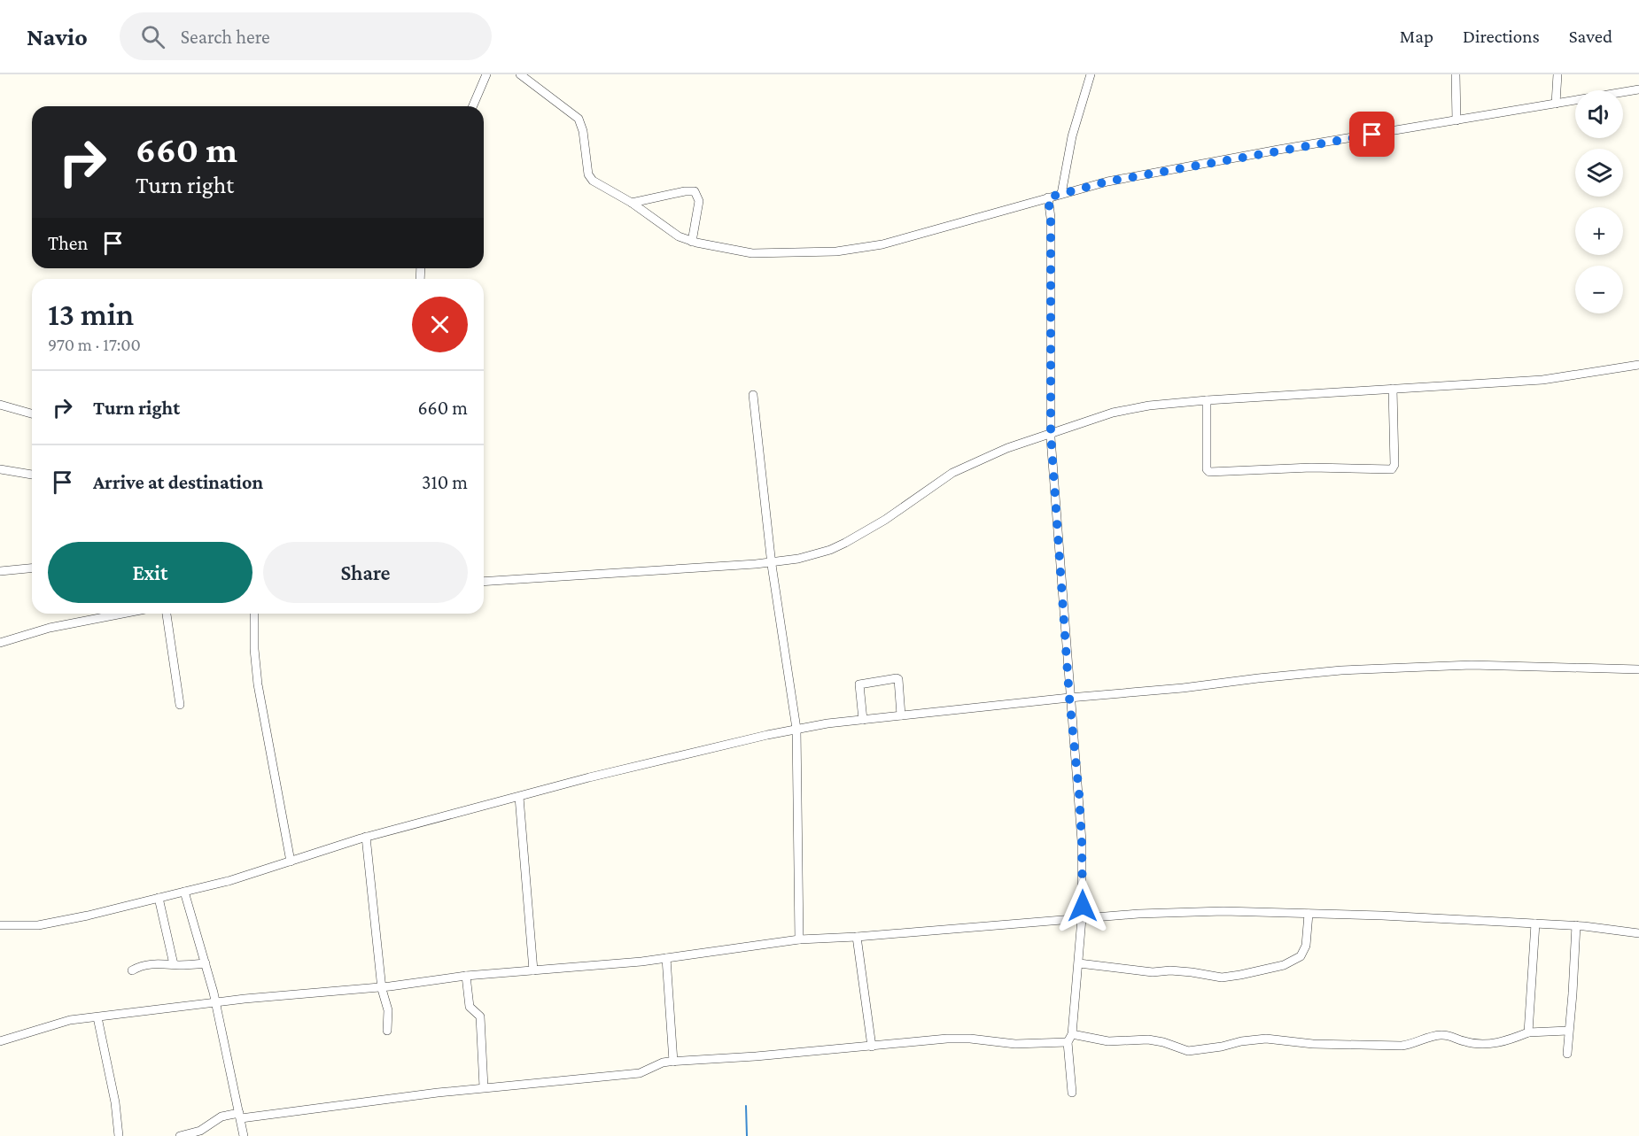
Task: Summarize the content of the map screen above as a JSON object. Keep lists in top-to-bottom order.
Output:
{
  "page": {
    "header": "Navio",
    "search": "Search here",
    "nav": ["Map", "Directions", "Saved"],
    "map_buttons": ["+", "−"],
    "turn": ["660 m", "Turn right"],
    "then": "Then",
    "heading": ["13 min", "970 m · 17:00"],
    "list": [
      {
        "name": "Turn right",
        "value": "660 m"
      },
      {
        "name": "Arrive at destination",
        "value": "310 m"
      }
    ],
    "buttons": ["Exit", "Share"]
  }
}
